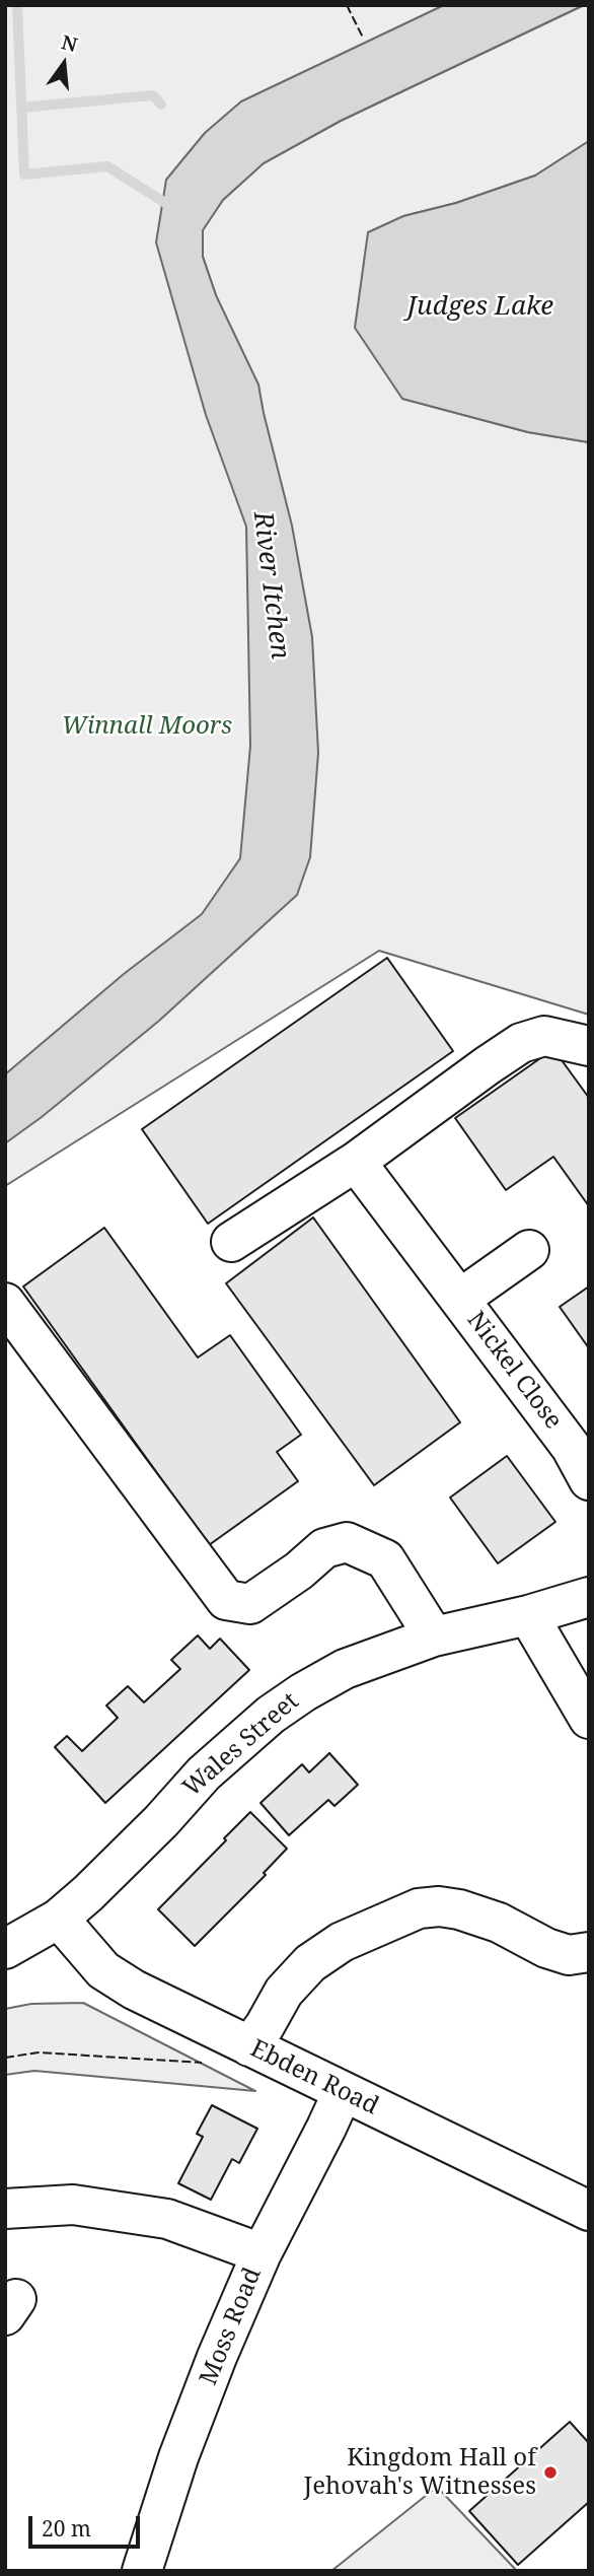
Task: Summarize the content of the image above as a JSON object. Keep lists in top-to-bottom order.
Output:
{
  "streets": {
    "street": [
      "Nickel Close",
      "Wales Street",
      "Ebden Road",
      "Moss Road"
    ]
  },
  "crossings": [
    ["Wales Street", "Ebden Road"],
    ["Ebden Road", "Moss Road"]
  ],
  "water": ["Judges Lake", "River Itchen"],
  "parks": ["Winnall Moors"],
  "places": ["Kingdom Hall of Jehovah's Witnesses"],
  "scale_bar": "20 m",
  "north": "top"
}
